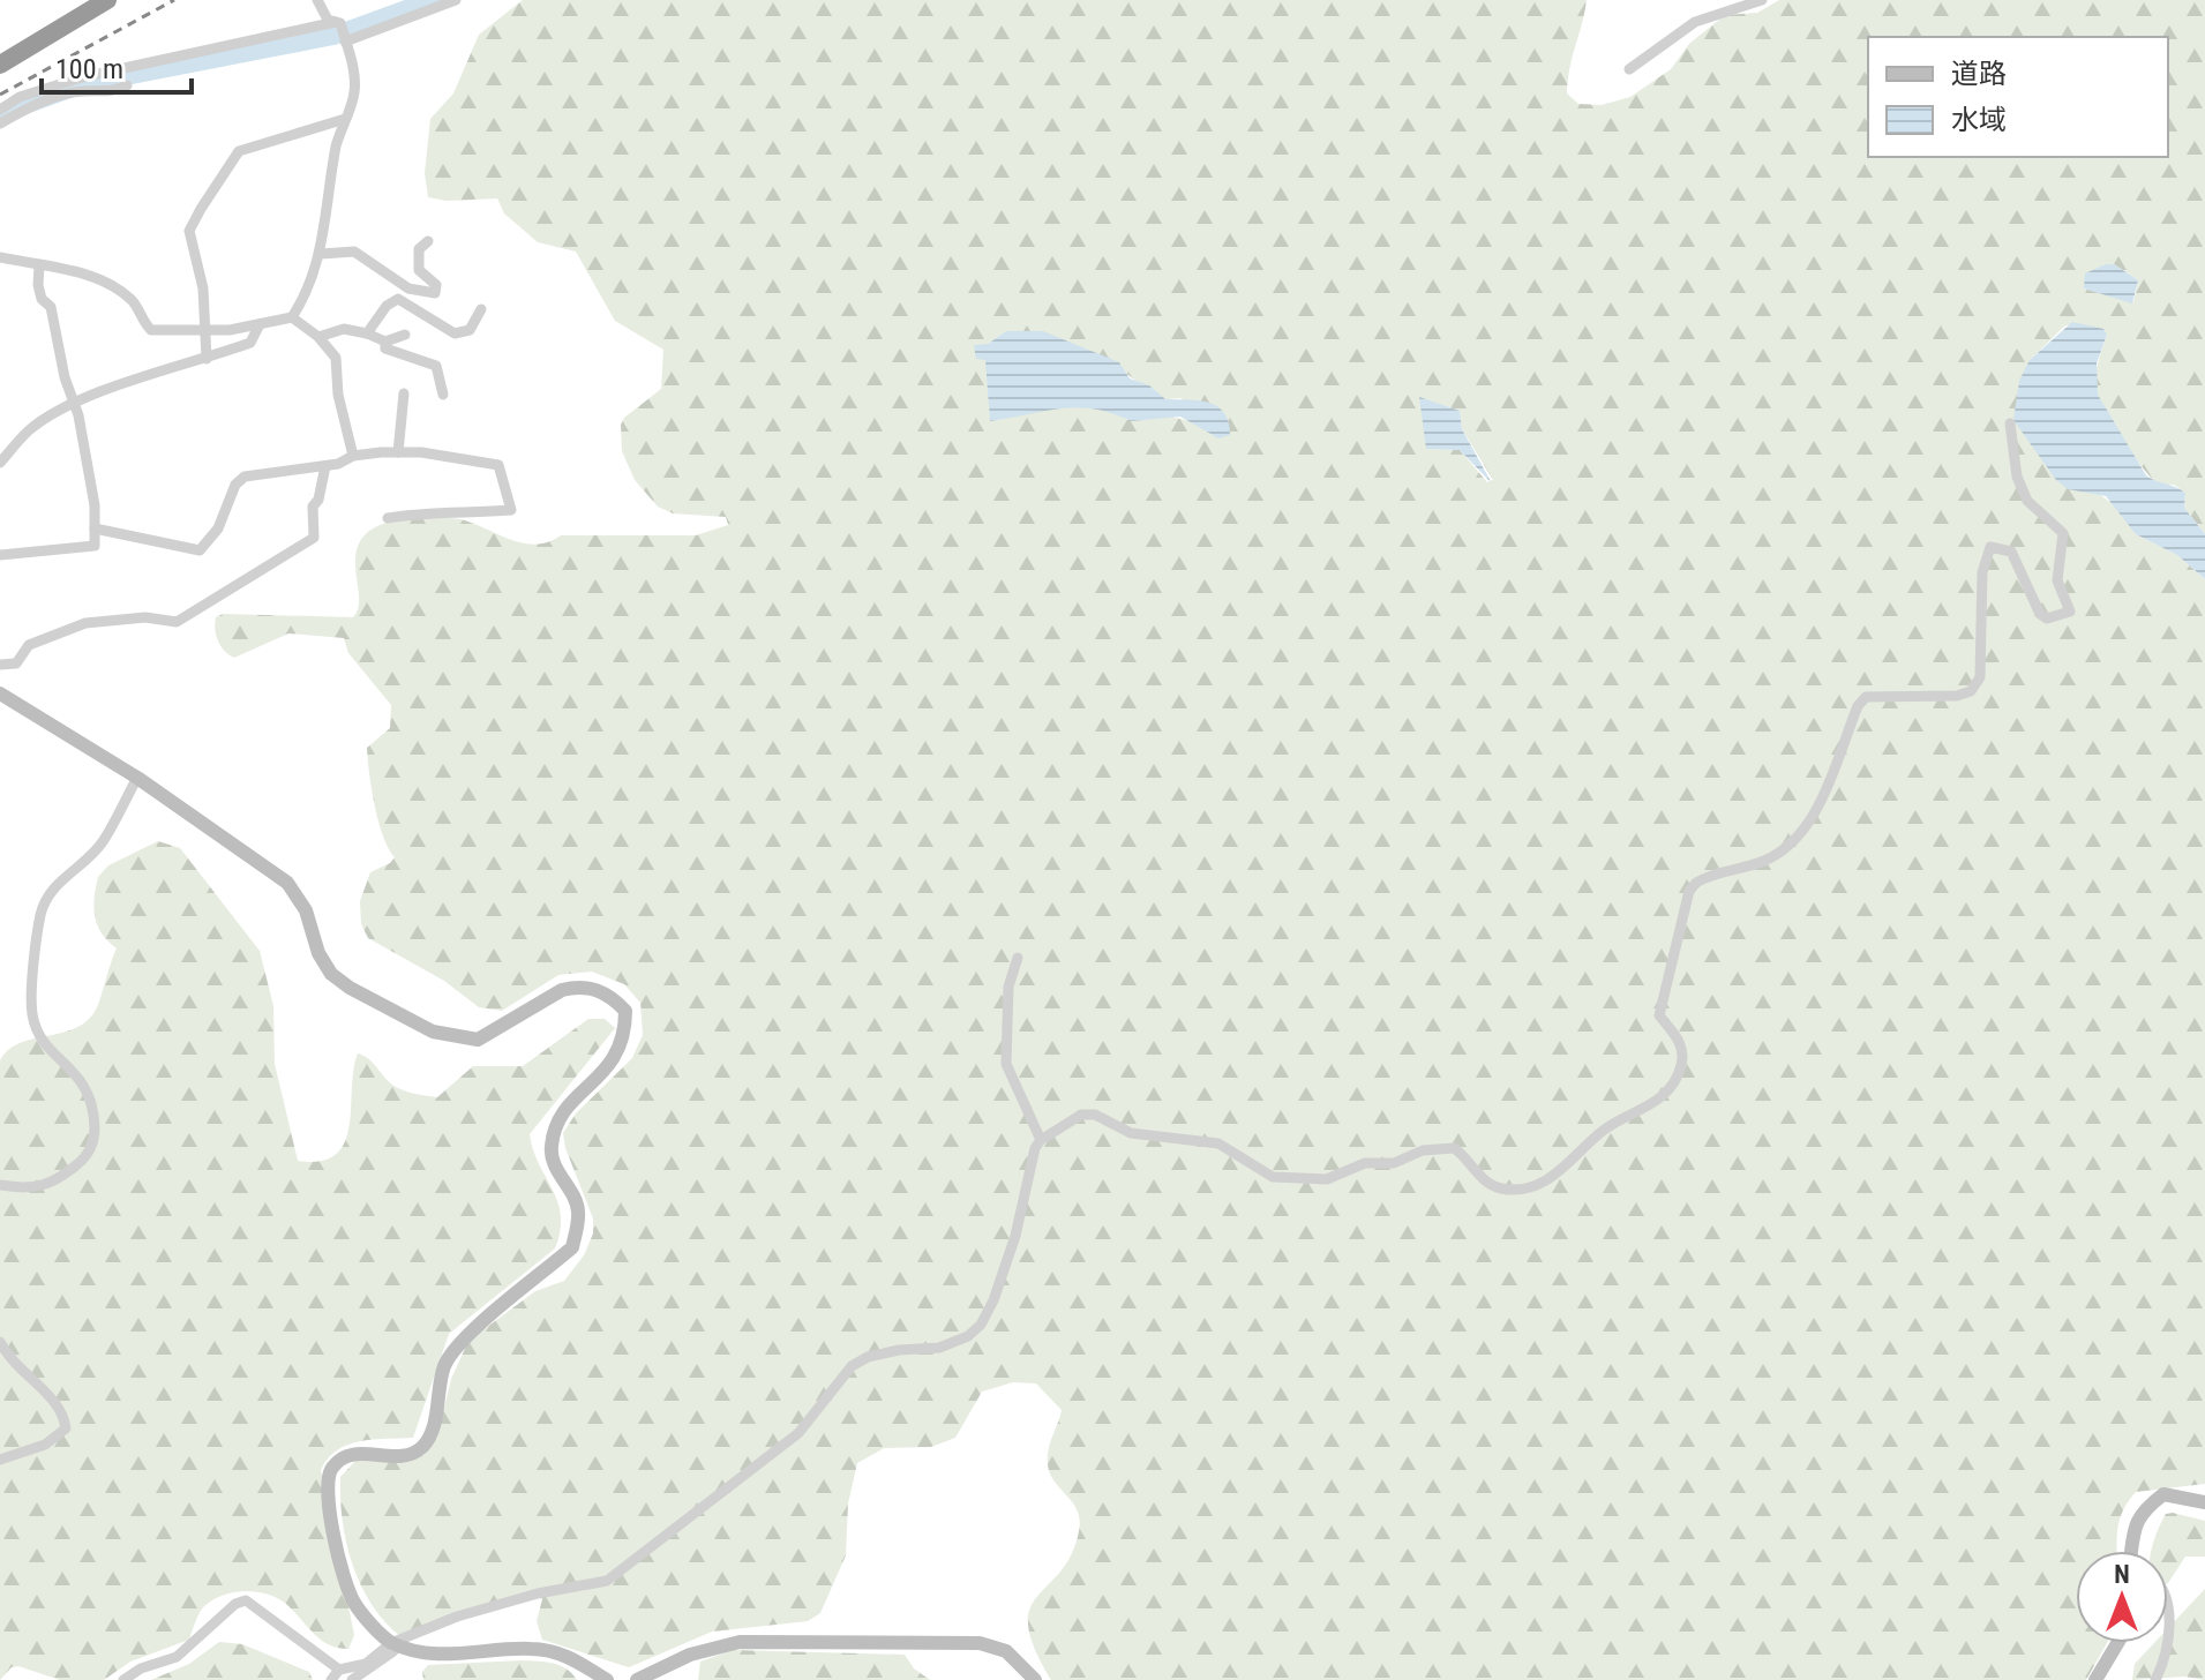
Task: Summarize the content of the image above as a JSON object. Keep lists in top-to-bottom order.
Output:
{
  "legend": ["道路", "水域"],
  "scale_bar": "100 m",
  "north": "top"
}
